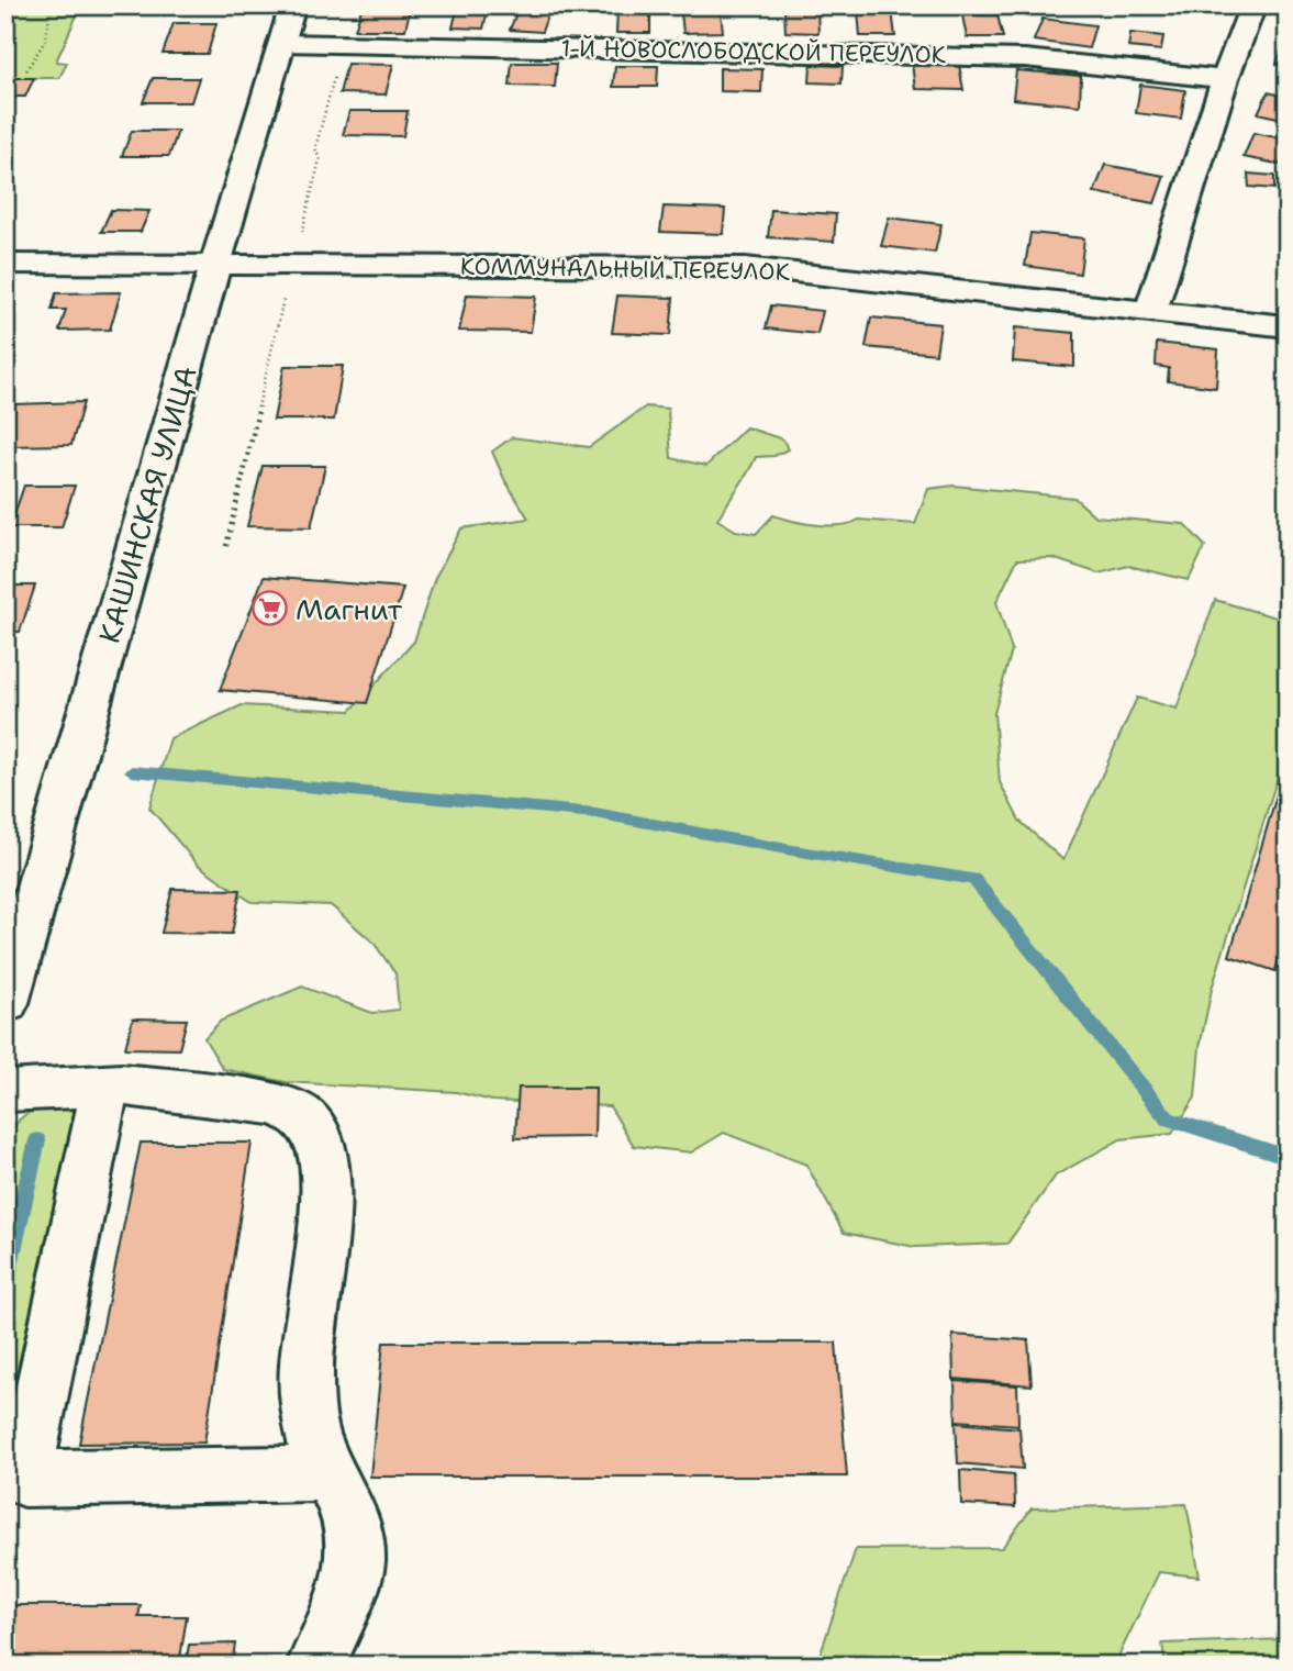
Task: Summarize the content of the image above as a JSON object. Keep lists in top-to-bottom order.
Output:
{
  "streets": {
    "street": ["1-Й НОВОСЛОБОДСКОЙ ПЕРЕУЛОК", "КОММУНАЛЬНЫЙ ПЕРЕУЛОК", "КАШИНСКАЯ УЛИЦА"]
  },
  "crossings": [
    ["1-Й НОВОСЛОБОДСКОЙ ПЕРЕУЛОК", "КАШИНСКАЯ УЛИЦА"],
    ["КОММУНАЛЬНЫЙ ПЕРЕУЛОК", "КАШИНСКАЯ УЛИЦА"]
  ],
  "places": {
    "supermarket": ["Магнит"]
  }
}
